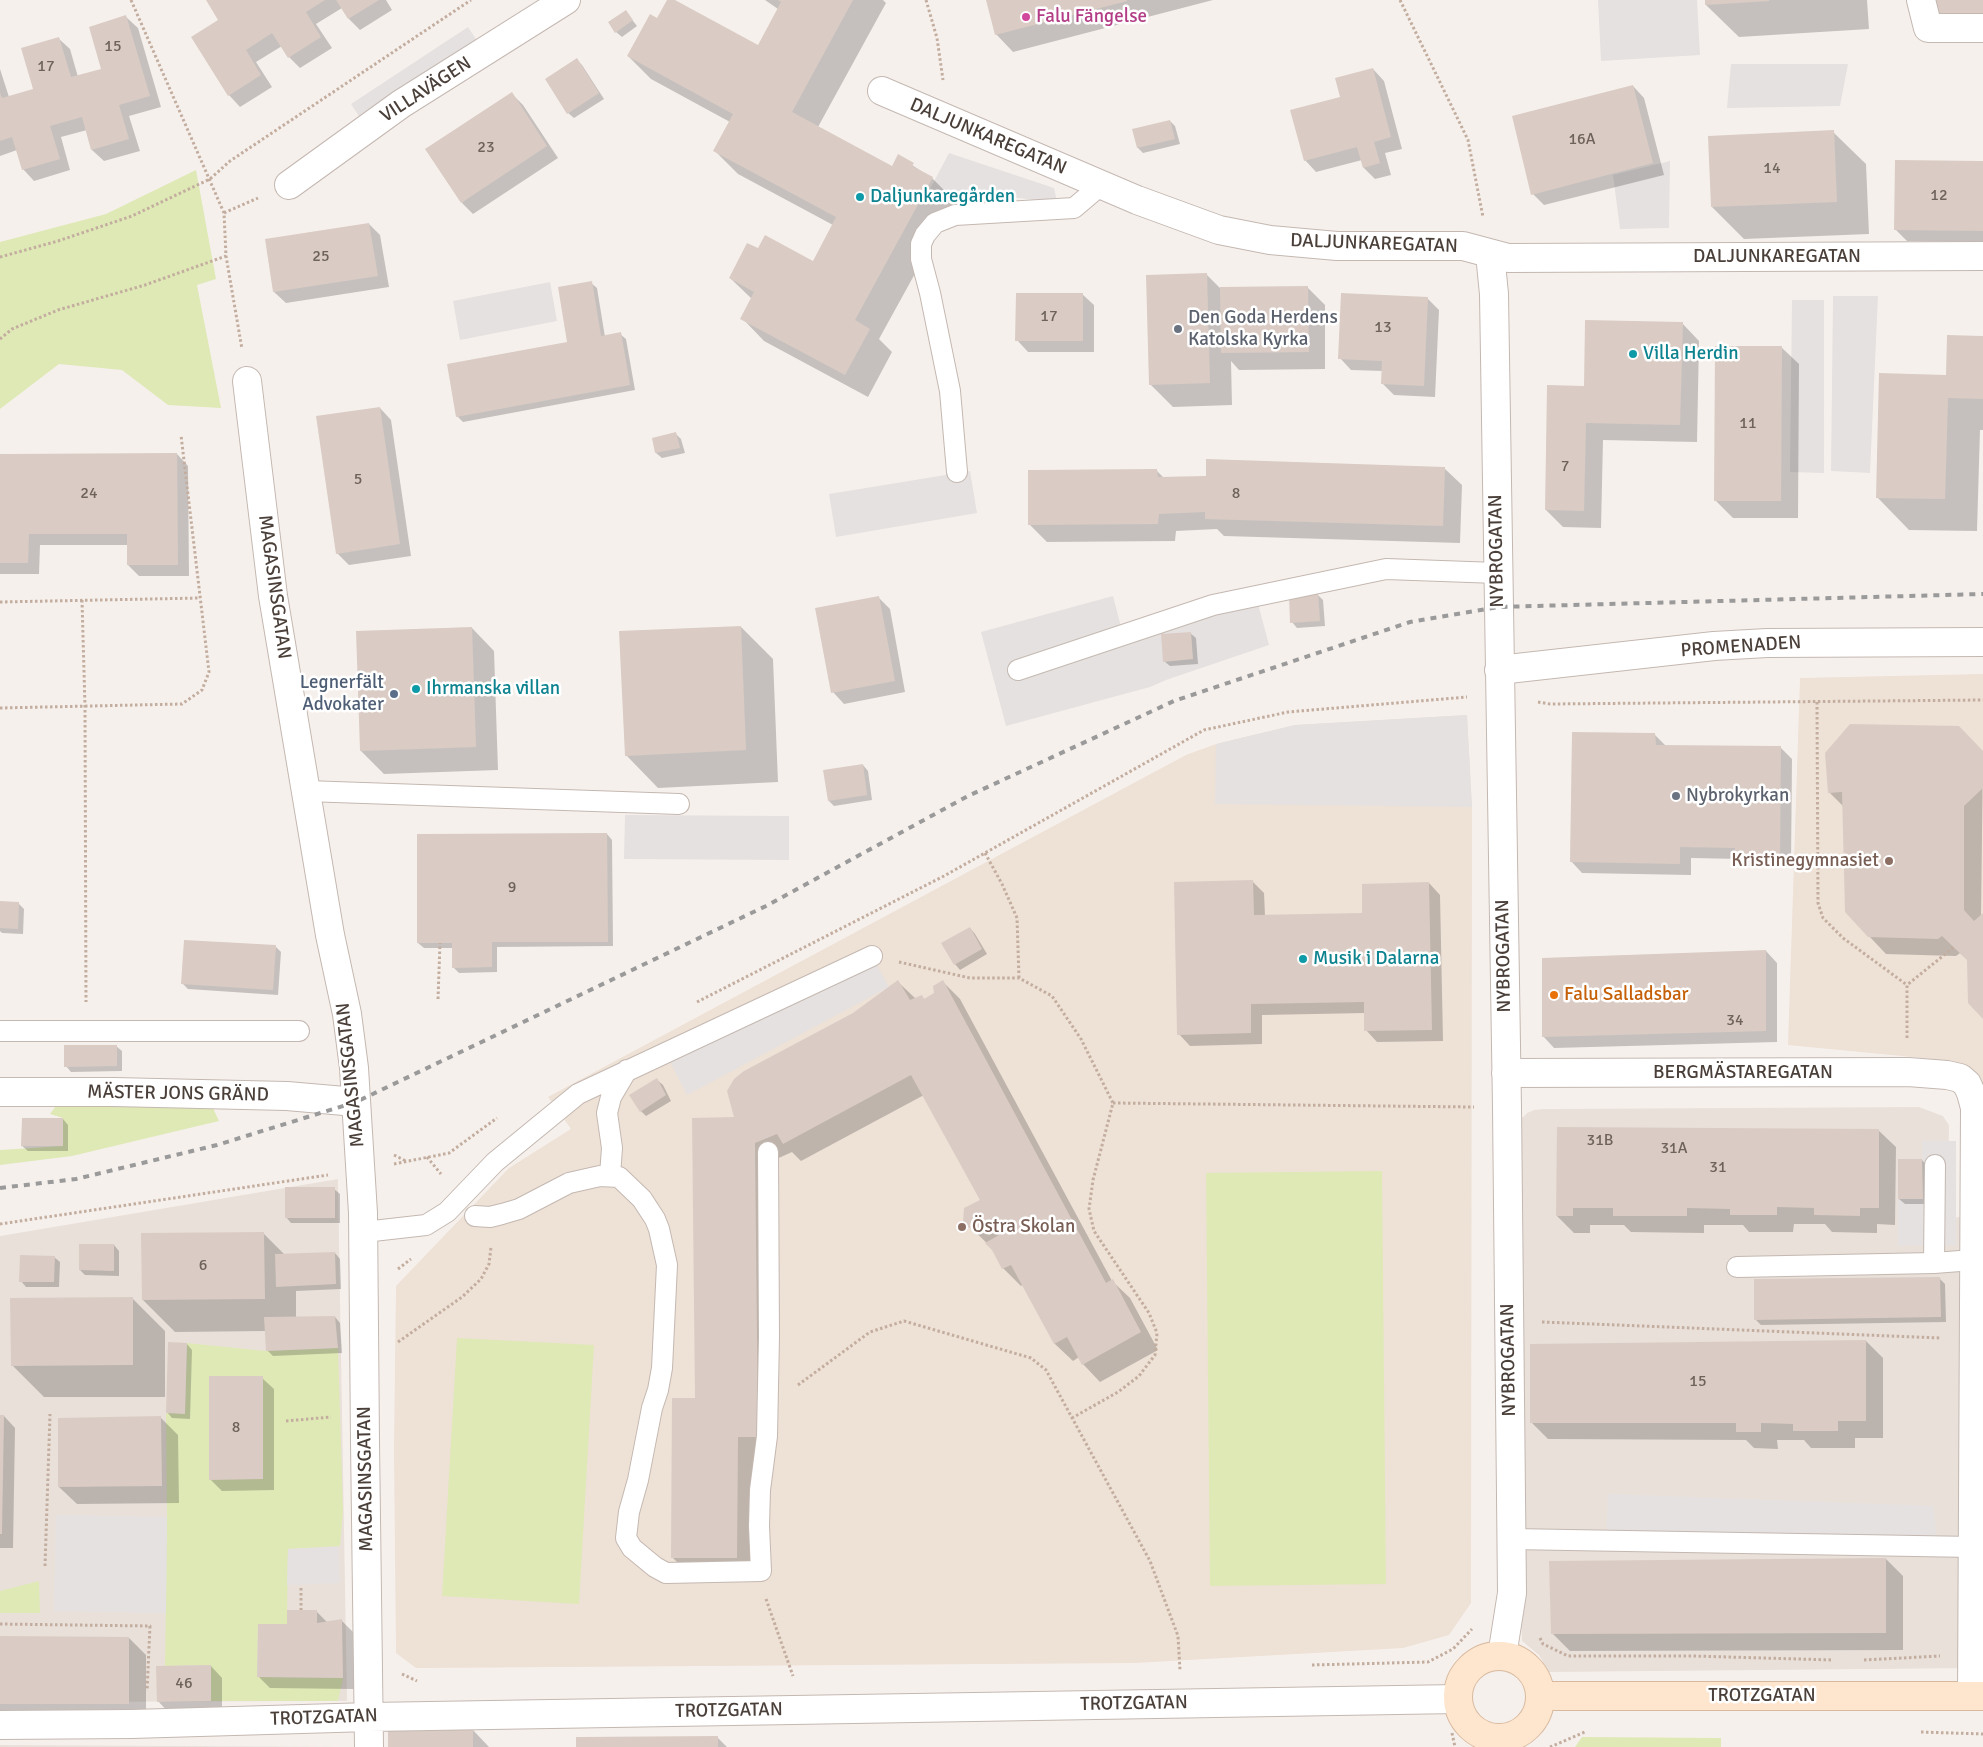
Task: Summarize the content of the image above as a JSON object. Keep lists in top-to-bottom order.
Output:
{
  "streets": {
    "street": [
      "VILLAVÄGEN",
      "DALJUNKAREGATAN",
      "NYBROGATAN",
      "MAGASINSGATAN",
      "PROMENADEN",
      "BERGMÄSTAREGATAN",
      "MÄSTER JONS GRÄND",
      "TROTZGATAN"
    ]
  },
  "crossings": [
    ["DALJUNKAREGATAN", "NYBROGATAN"],
    ["NYBROGATAN", "PROMENADEN"],
    ["NYBROGATAN", "BERGMÄSTAREGATAN"],
    ["NYBROGATAN", "TROTZGATAN"],
    ["MAGASINSGATAN", "MÄSTER JONS GRÄND"],
    ["MAGASINSGATAN", "TROTZGATAN"]
  ],
  "places": [
    "Falu Fängelse",
    "Daljunkaregården",
    "Den Goda Herdens Katolska Kyrka",
    "Villa Herdin",
    "Ihrmanska villan",
    "Legnerfält Advokater",
    "Nybrokyrkan",
    "Kristinegymnasiet",
    "Musik i Dalarna",
    "Falu Salladsbar",
    "Östra Skolan"
  ],
  "house_numbers": [
    "15",
    "17",
    "16A",
    "23",
    "14",
    "12",
    "25",
    "17",
    "13",
    "11",
    "7",
    "5",
    "24",
    "8",
    "9",
    "34",
    "31B",
    "31A",
    "31",
    "6",
    "15",
    "8",
    "46"
  ]
}
